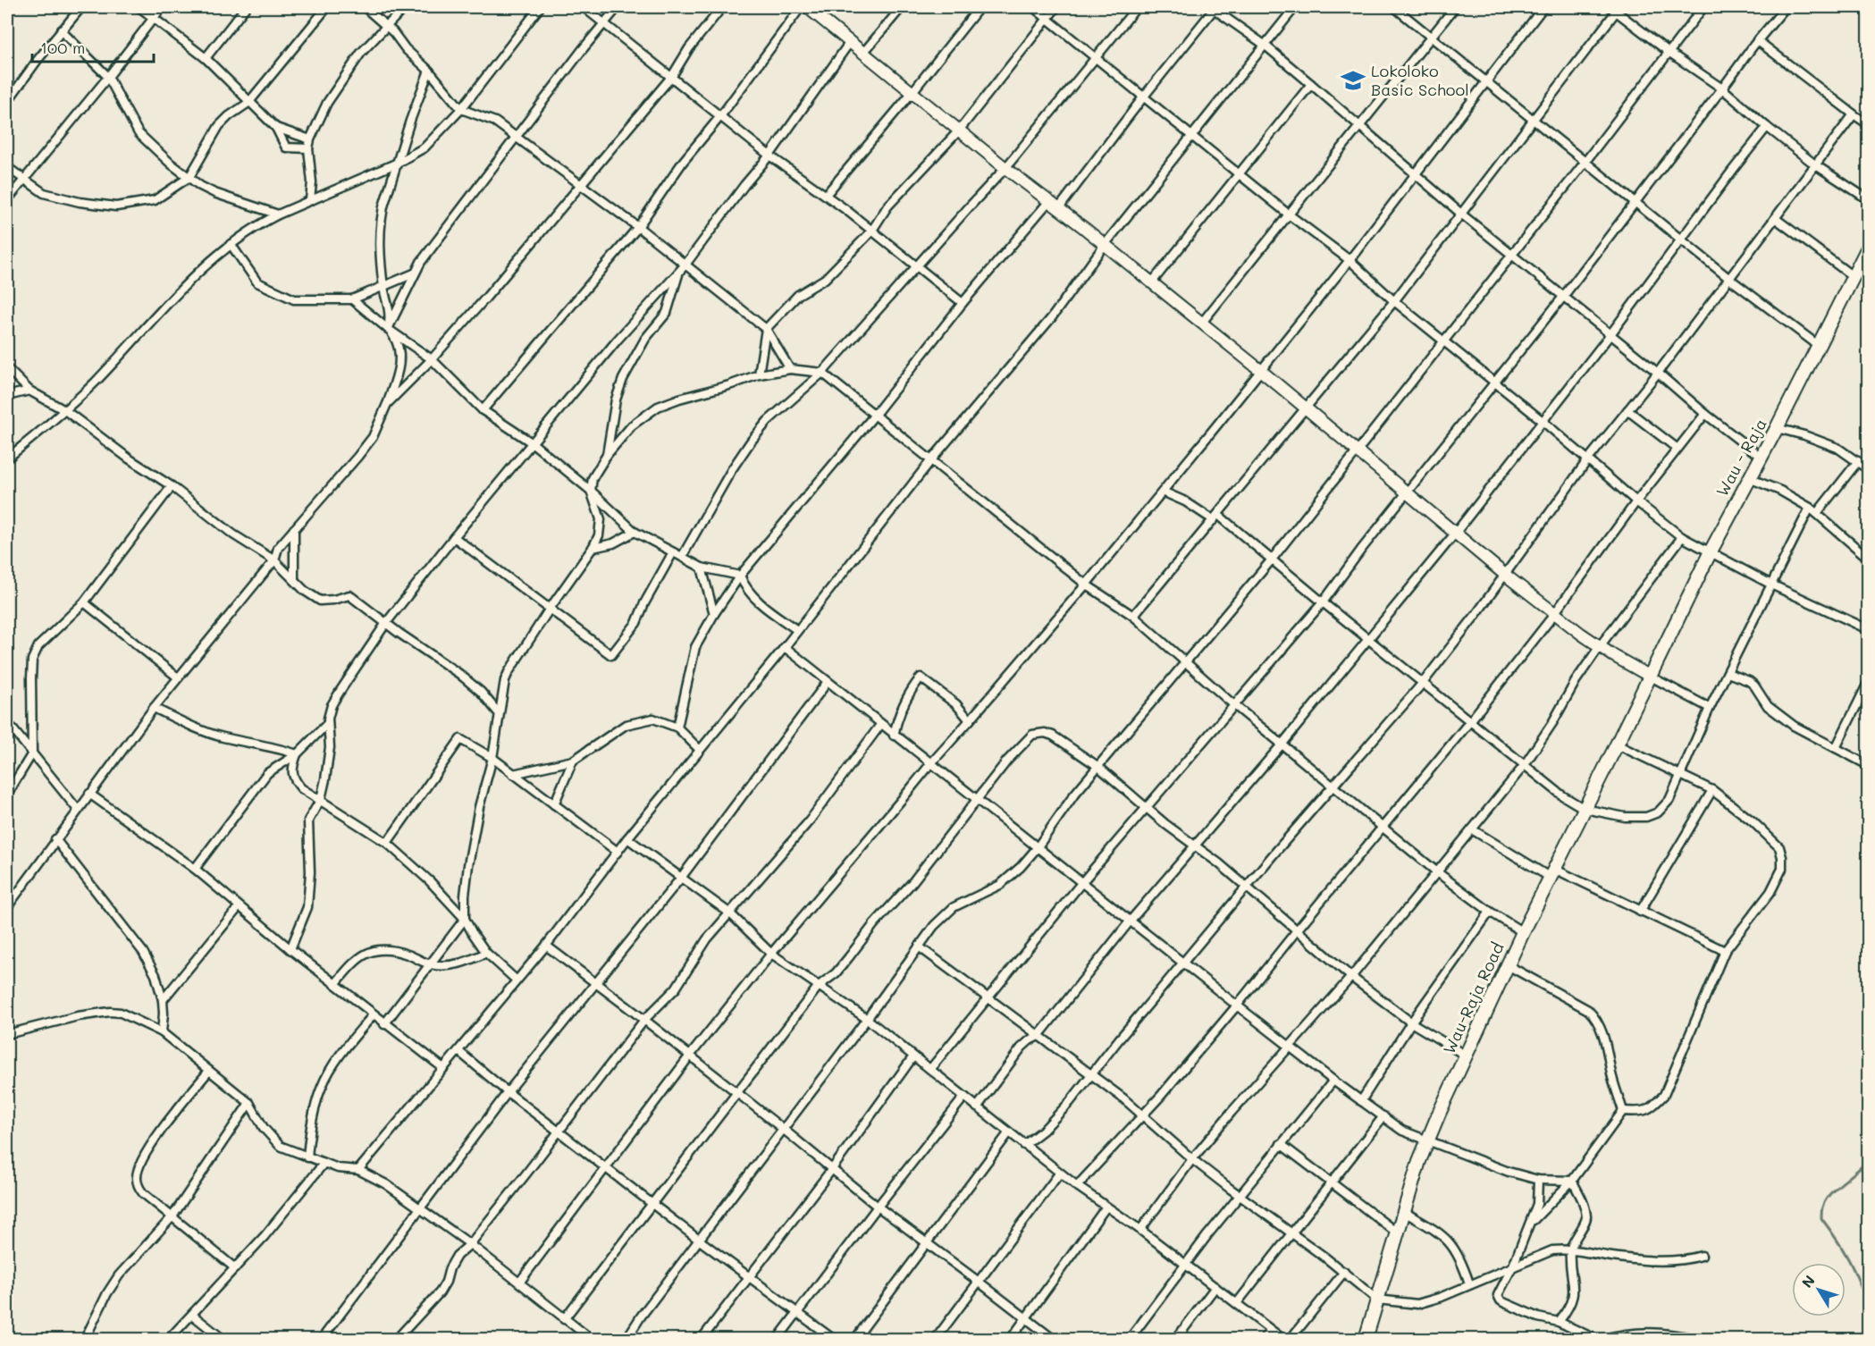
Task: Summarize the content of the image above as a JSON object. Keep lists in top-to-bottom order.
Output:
{
  "streets": {
    "main road": ["Wau - Raja", "Wau-Raja Road"]
  },
  "crossings": [
    ["Wau - Raja", "Wau-Raja Road"]
  ],
  "places": {
    "school or university": ["Lokoloko Basic School"]
  },
  "scale_bar": "100 m",
  "north": "top left"
}
